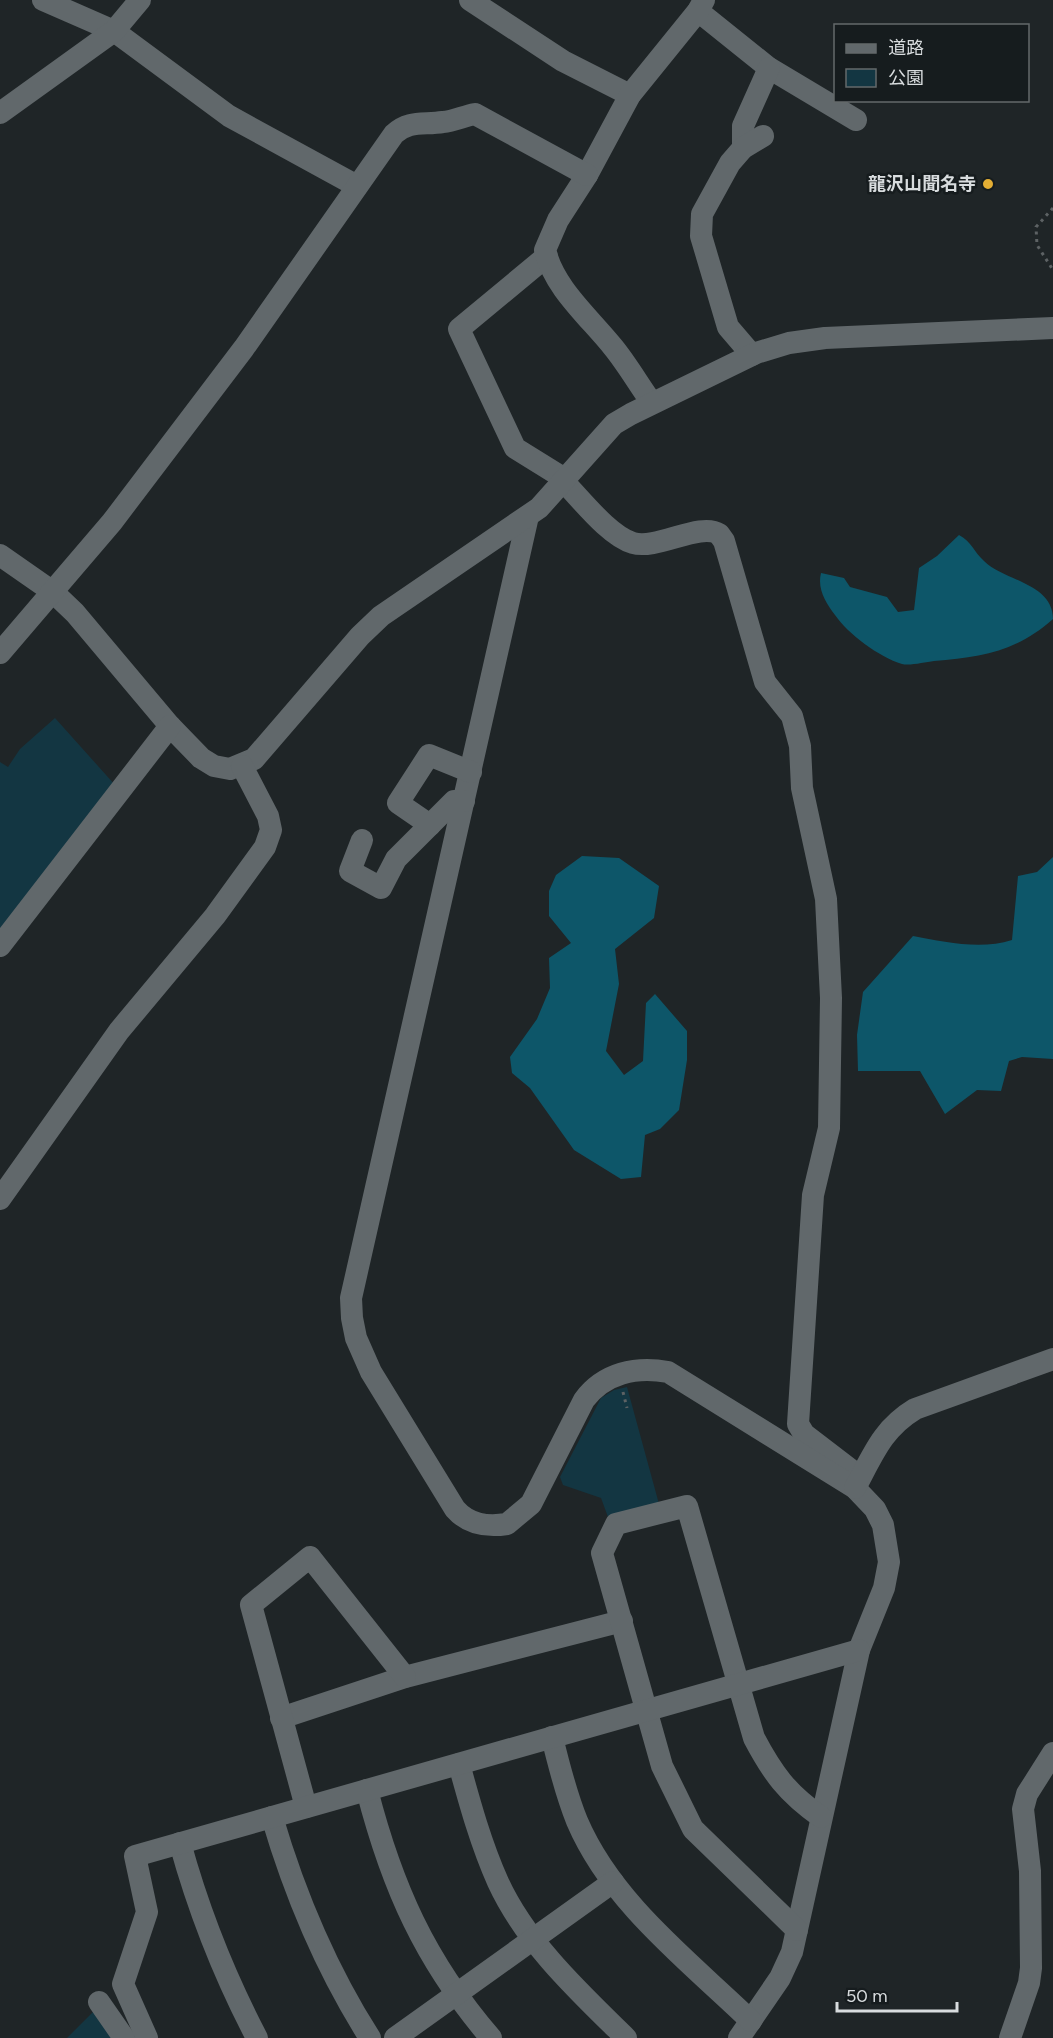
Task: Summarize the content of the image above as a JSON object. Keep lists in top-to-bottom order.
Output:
{
  "places": ["龍沢山聞名寺"],
  "legend": ["道路", "公園"],
  "scale_bar": "50 m"
}
